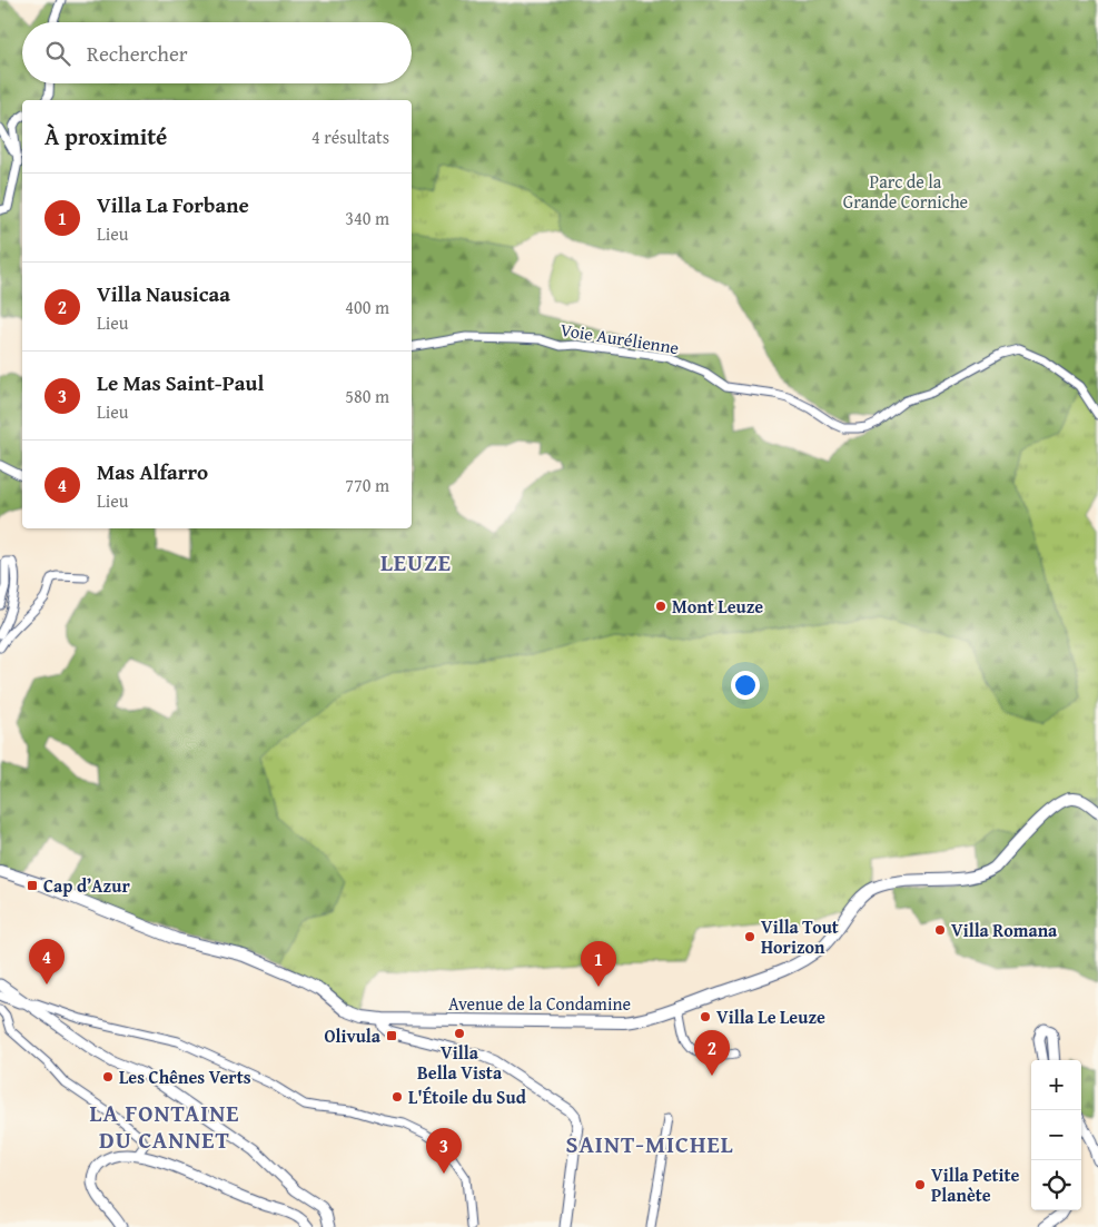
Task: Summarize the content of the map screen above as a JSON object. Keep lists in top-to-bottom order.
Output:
{
  "streets": {
    "main road": ["Avenue de la Condamine"],
    "street": ["Voie Aurélienne"]
  },
  "districts": ["LEUZE", "LA FONTAINE DU CANNET", "SAINT-MICHEL"],
  "parks": ["Parc de la Grande Corniche"],
  "places": {
    "other": [
      "Mont Leuze",
      "Villa Romana",
      "Villa Tout Horizon",
      "Villa Le Leuze",
      "Villa Bella Vista",
      "Les Chênes Verts",
      "L'Étoile du Sud",
      "Villa Petite Planète"
    ],
    "transit": ["Cap d’Azur", "Olivula"]
  },
  "page": {
    "search": "Rechercher",
    "heading": ["À proximité", "4 résultats"],
    "list": [
      {
        "mark": "1",
        "name": "Villa La Forbane",
        "note": "Lieu",
        "value": "340 m"
      },
      {
        "mark": "2",
        "name": "Villa Nausicaa",
        "note": "Lieu",
        "value": "400 m"
      },
      {
        "mark": "3",
        "name": "Le Mas Saint-Paul",
        "note": "Lieu",
        "value": "580 m"
      },
      {
        "mark": "4",
        "name": "Mas Alfarro",
        "note": "Lieu",
        "value": "770 m"
      }
    ],
    "pins": [
      "4",
      "1",
      "2",
      "3"
    ],
    "map_buttons": ["+", "−"]
  }
}
